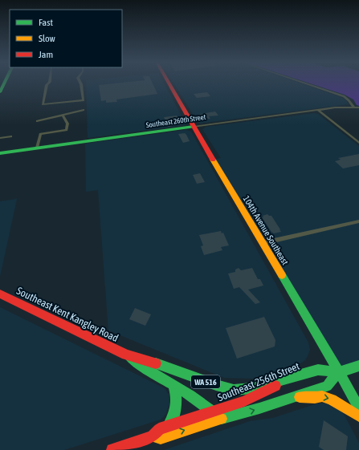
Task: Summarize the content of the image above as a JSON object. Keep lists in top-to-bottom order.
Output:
{
  "streets": {
    "street": [
      "Southeast 260th Street",
      "104th Avenue Southeast",
      "Southeast Kent Kangley Road",
      "WA 516",
      "Southeast 256th Street"
    ]
  },
  "crossings": [
    ["Southeast 260th Street", "104th Avenue Southeast"],
    ["104th Avenue Southeast", "Southeast 256th Street"],
    ["Southeast Kent Kangley Road", "Southeast 256th Street"]
  ],
  "legend": ["Fast", "Slow", "Jam"]
}
